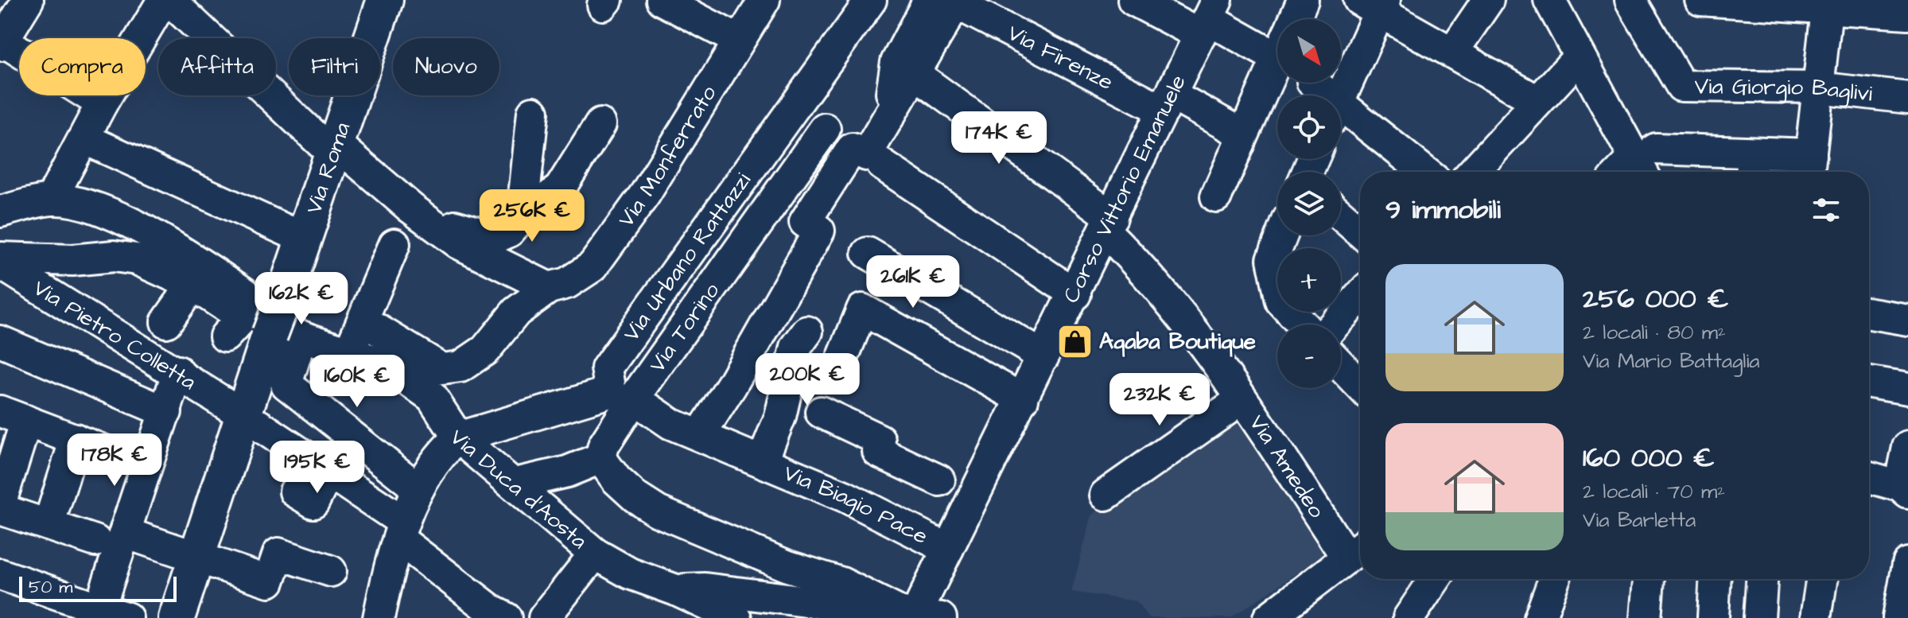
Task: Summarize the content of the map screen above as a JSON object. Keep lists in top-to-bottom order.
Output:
{
  "streets": {
    "main road": ["Via Roma"],
    "street": [
      "Via Firenze",
      "Via Giorgio Baglivi",
      "Via Monferrato",
      "Corso Vittorio Emanuele",
      "Via Urbano Rattazzi",
      "Via Torino",
      "Via Pietro Colletta",
      "Via Amedeo",
      "Via Duca d'Aosta",
      "Via Biagio Pace"
    ]
  },
  "crossings": [
    ["Via Firenze", "Corso Vittorio Emanuele"],
    ["Via Roma", "Via Duca d'Aosta"],
    ["Corso Vittorio Emanuele", "Via Amedeo"],
    ["Corso Vittorio Emanuele", "Via Biagio Pace"],
    ["Via Urbano Rattazzi", "Via Duca d'Aosta"],
    ["Via Torino", "Via Biagio Pace"]
  ],
  "places": {
    "shop": ["Aqaba Boutique"]
  },
  "scale_bar": "50 m",
  "north": "bottom right",
  "page": {
    "map_buttons": ["+", "−"],
    "chip": [
      "Compra",
      "Affitta",
      "Filtri",
      "Nuovo"
    ],
    "price": [
      "174K €",
      "256K €",
      "261K €",
      "162K €",
      "200K €",
      "160K €",
      "232K €",
      "178K €",
      "195K €"
    ],
    "heading": "9 immobili",
    "list": [
      {
        "name": "256 000 €",
        "note": "2 locali · 80 m² · Via Mario Battaglia"
      },
      {
        "name": "160 000 €",
        "note": "2 locali · 70 m² · Via Barletta"
      }
    ],
    "scale": "50 m"
  }
}
